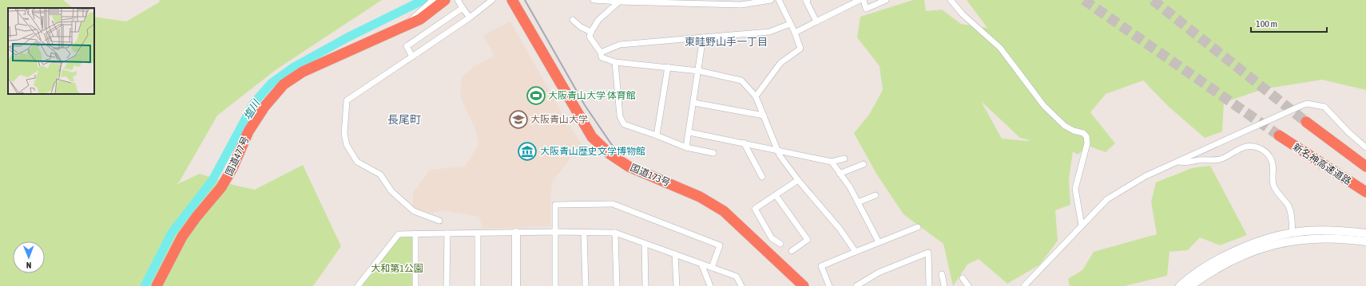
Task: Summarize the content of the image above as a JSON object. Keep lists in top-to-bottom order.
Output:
{
  "streets": {
    "highway": ["国道477号", "新名神高速道路", "国道173号"]
  },
  "districts": ["東畦野山手一丁目", "長尾町"],
  "water": ["塩川"],
  "parks": ["大和第1公園"],
  "places": {
    "sports": ["大阪青山大学 体育館"],
    "school or university": ["大阪青山大学"],
    "museum": ["大阪青山歴史文学博物館"]
  },
  "scale_bar": "100 m",
  "north": "bottom"
}
